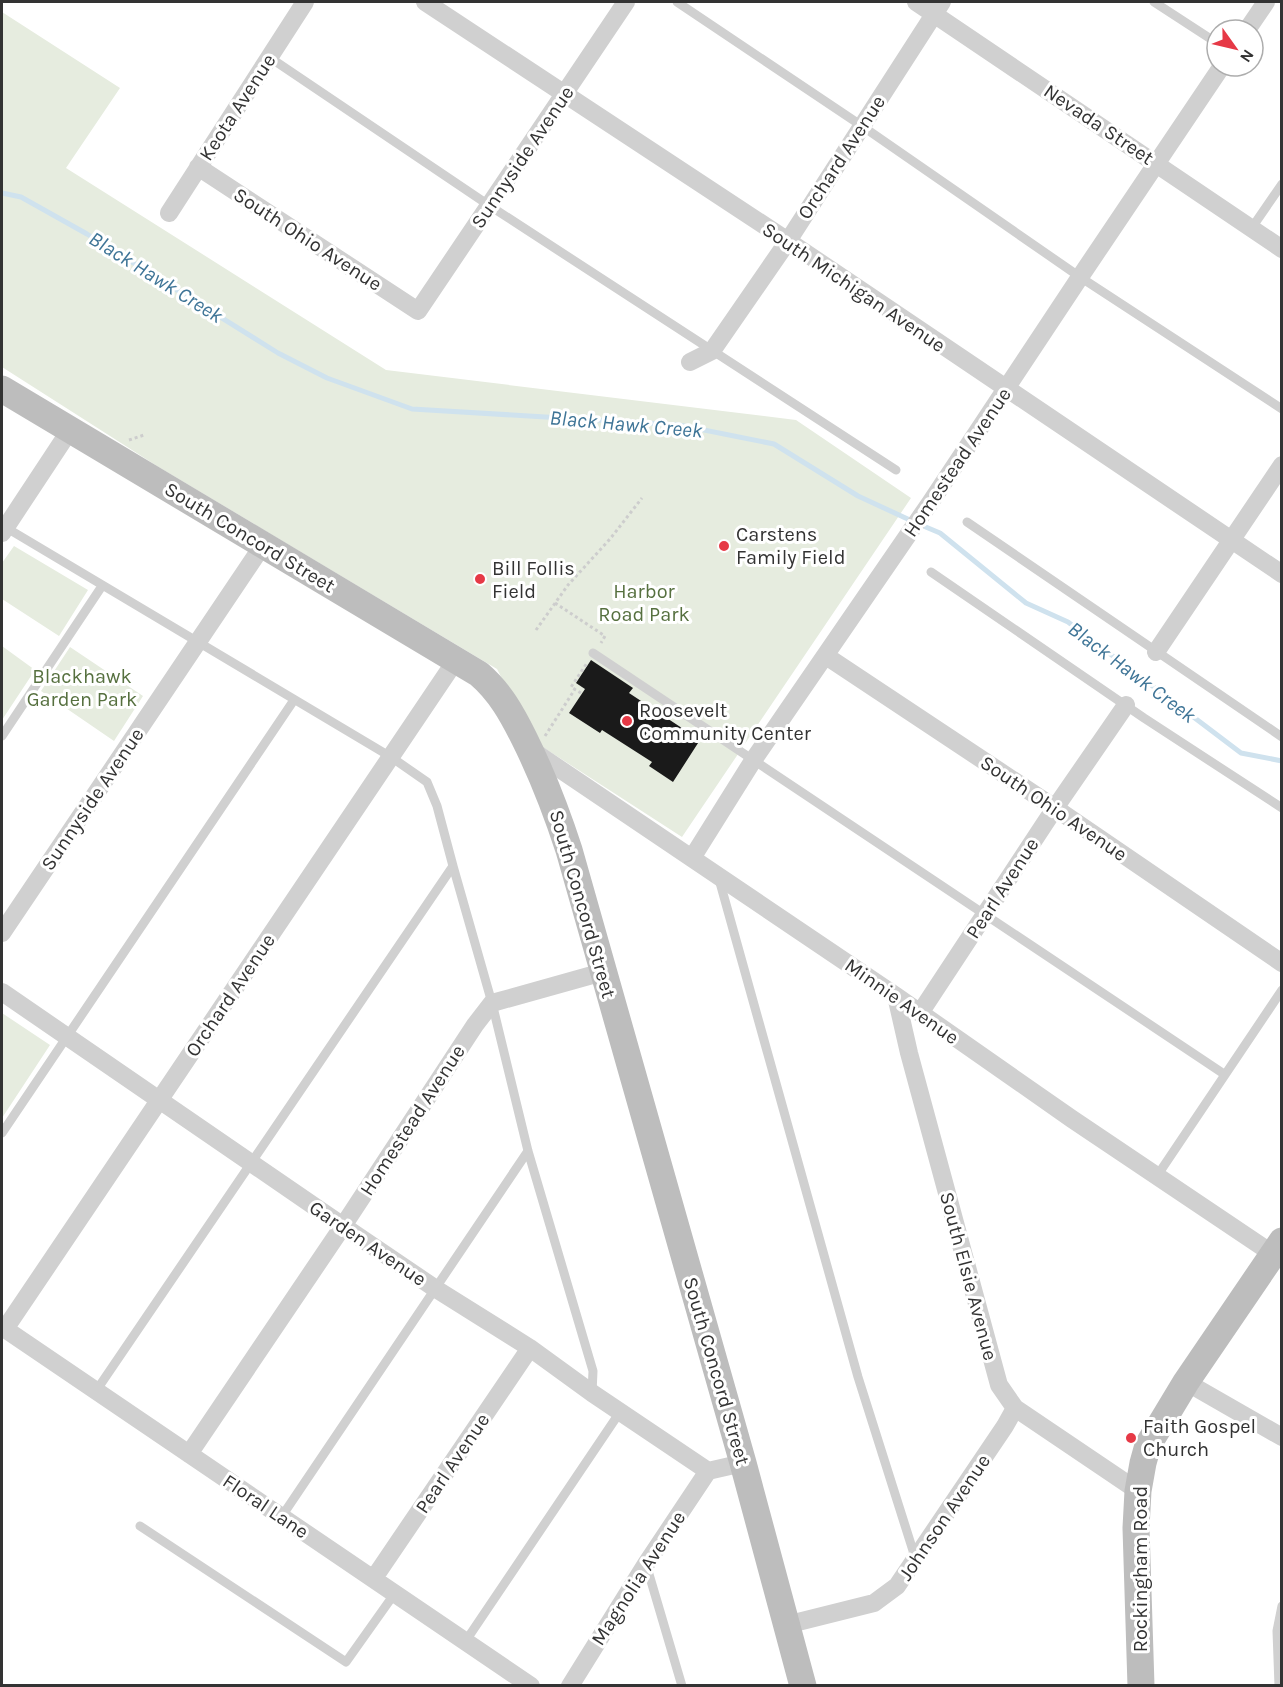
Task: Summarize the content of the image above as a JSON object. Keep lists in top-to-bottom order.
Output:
{
  "streets": {
    "street": [
      "Keota Avenue",
      "Nevada Street",
      "Sunnyside Avenue",
      "Orchard Avenue",
      "South Ohio Avenue",
      "South Michigan Avenue",
      "Homestead Avenue",
      "South Concord Street",
      "Pearl Avenue",
      "Minnie Avenue",
      "Garden Avenue",
      "South Elsie Avenue",
      "Floral Lane",
      "Johnson Avenue",
      "Rockingham Road",
      "Magnolia Avenue"
    ]
  },
  "crossings": [
    ["Keota Avenue", "South Ohio Avenue"],
    ["Nevada Street", "Orchard Avenue"],
    ["Nevada Street", "Homestead Avenue"],
    ["Sunnyside Avenue", "South Ohio Avenue"],
    ["Sunnyside Avenue", "South Michigan Avenue"],
    ["Sunnyside Avenue", "South Concord Street"],
    ["Orchard Avenue", "South Michigan Avenue"],
    ["Orchard Avenue", "South Concord Street"],
    ["Orchard Avenue", "Garden Avenue"],
    ["Orchard Avenue", "Floral Lane"],
    ["South Ohio Avenue", "Homestead Avenue"],
    ["South Ohio Avenue", "Pearl Avenue"],
    ["South Michigan Avenue", "Homestead Avenue"],
    ["Homestead Avenue", "Minnie Avenue"],
    ["Homestead Avenue", "Garden Avenue"],
    ["Homestead Avenue", "Floral Lane"],
    ["South Concord Street", "Minnie Avenue"],
    ["South Concord Street", "Johnson Avenue"],
    ["Pearl Avenue", "Minnie Avenue"],
    ["Pearl Avenue", "Garden Avenue"],
    ["Pearl Avenue", "Floral Lane"],
    ["Minnie Avenue", "South Elsie Avenue"],
    ["Minnie Avenue", "Rockingham Road"],
    ["Garden Avenue", "Magnolia Avenue"],
    ["South Elsie Avenue", "Johnson Avenue"],
    ["South Elsie Avenue", "Rockingham Road"]
  ],
  "water": ["Black Hawk Creek"],
  "parks": ["Harbor Road Park", "Blackhawk Garden Park"],
  "places": [
    "Carstens Family Field",
    "Bill Follis Field",
    "Roosevelt Community Center",
    "Faith Gospel Church"
  ],
  "north": "bottom right"
}
